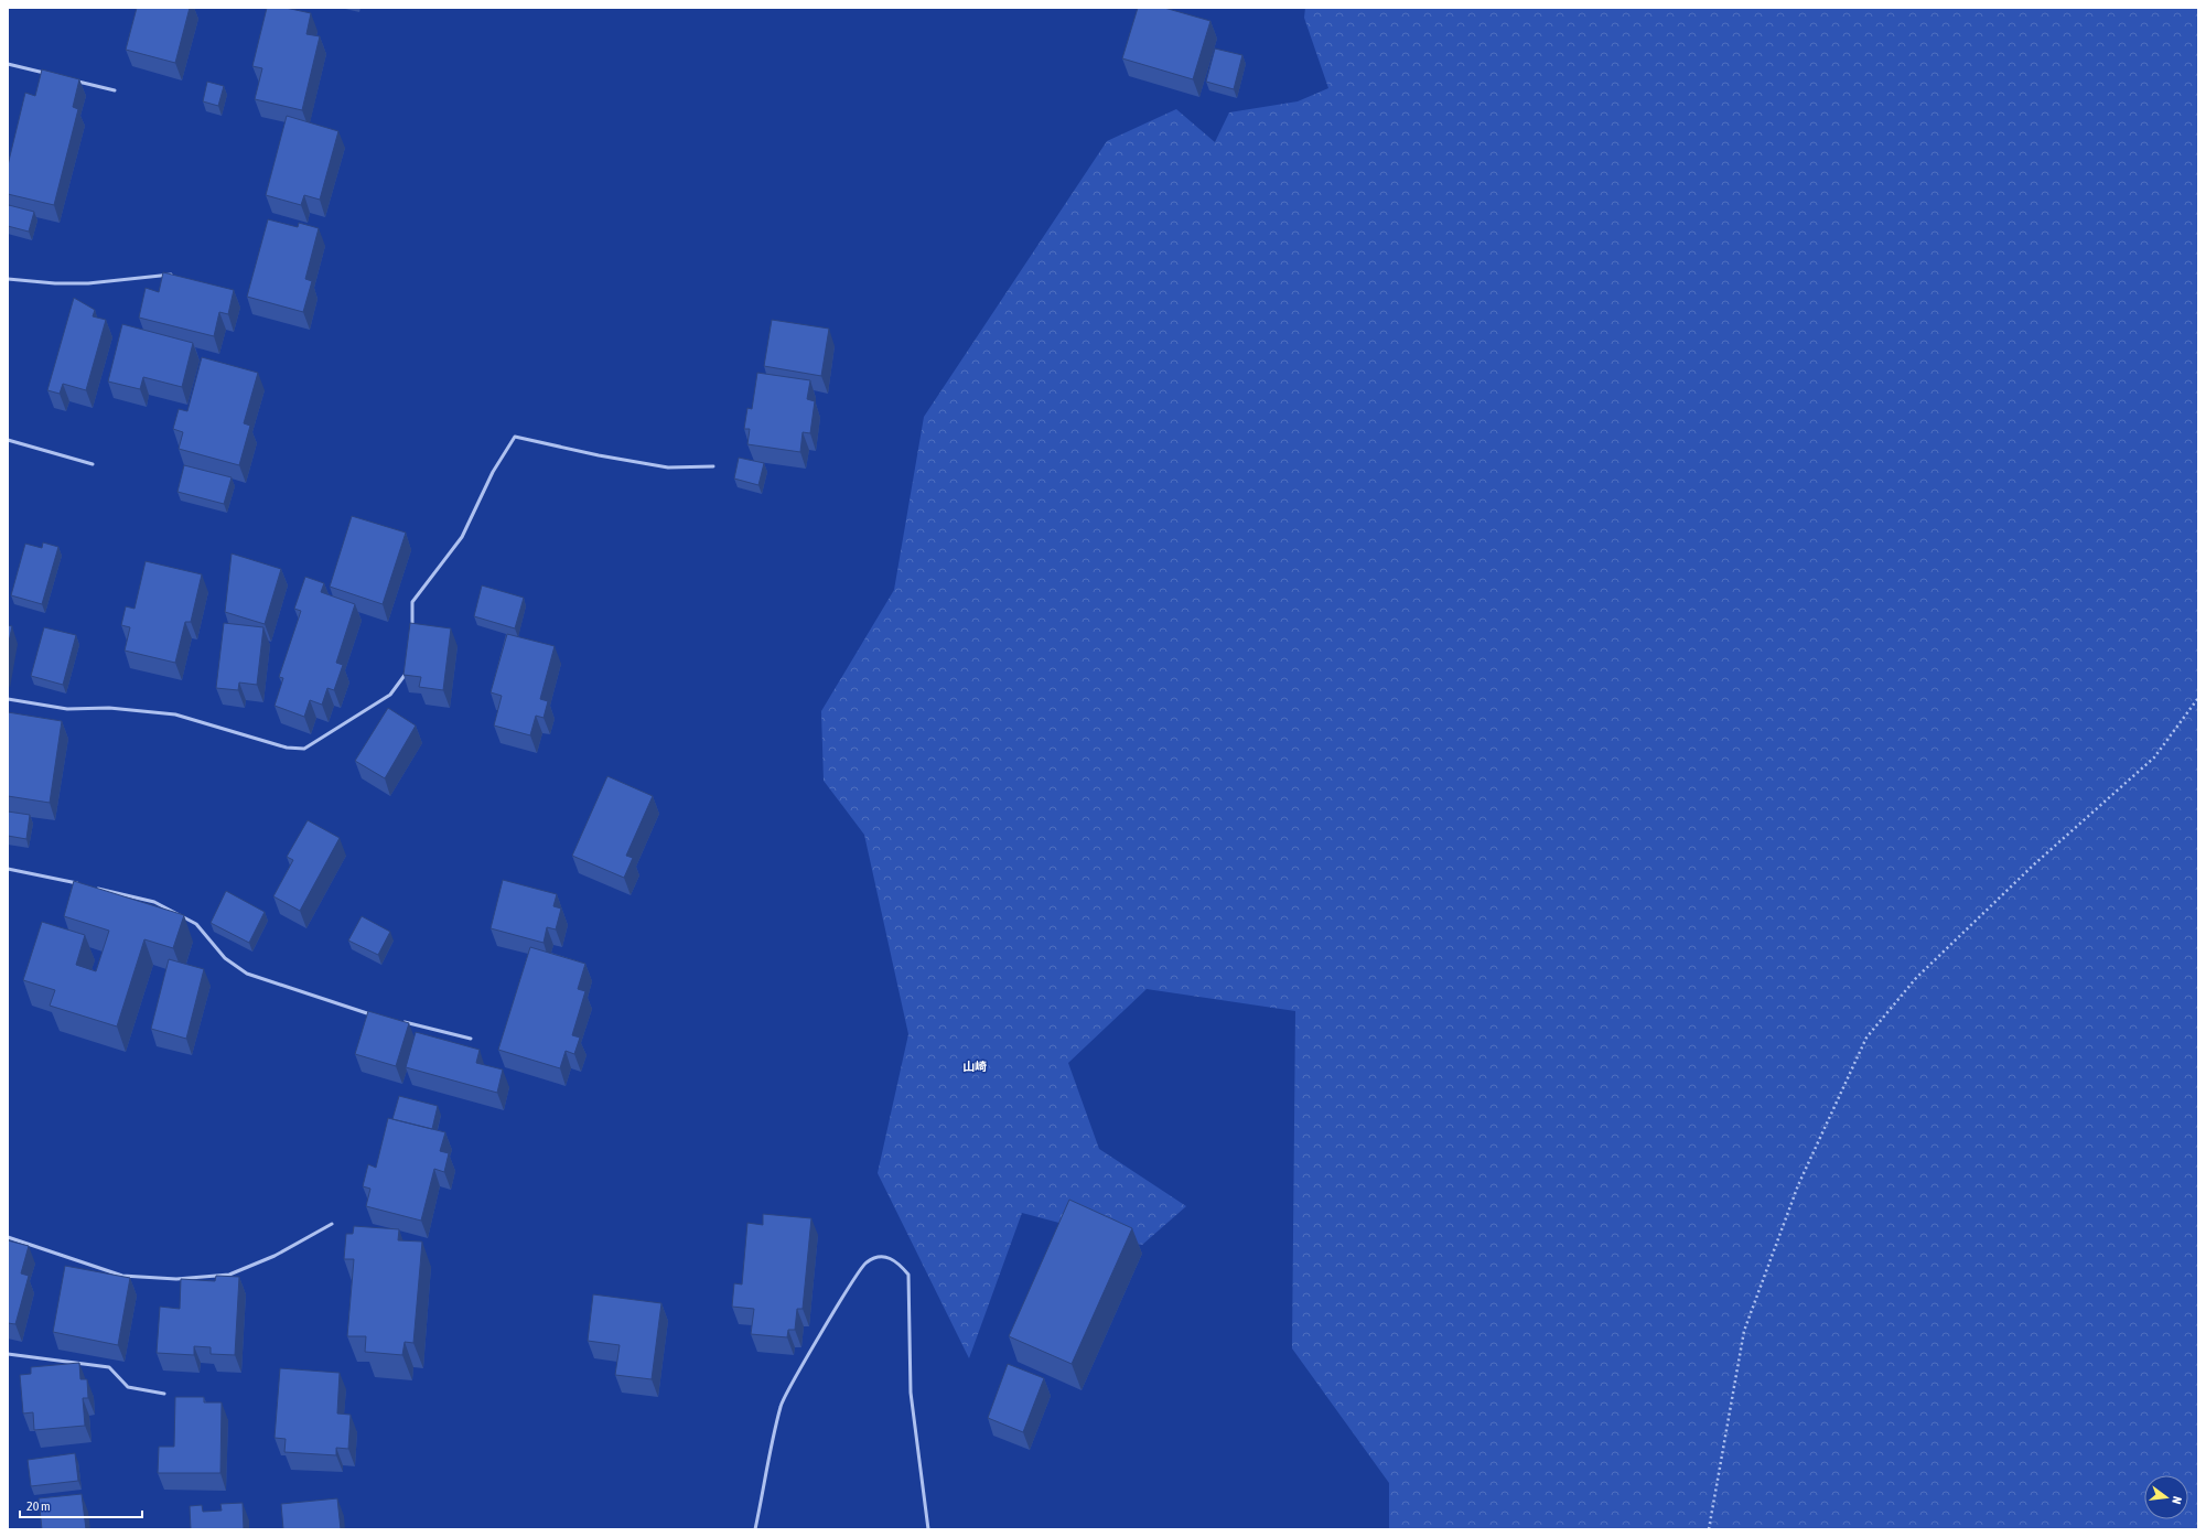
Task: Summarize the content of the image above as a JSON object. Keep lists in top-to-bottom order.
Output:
{
  "districts": ["山崎"],
  "scale_bar": "20 m",
  "north": "right"
}
